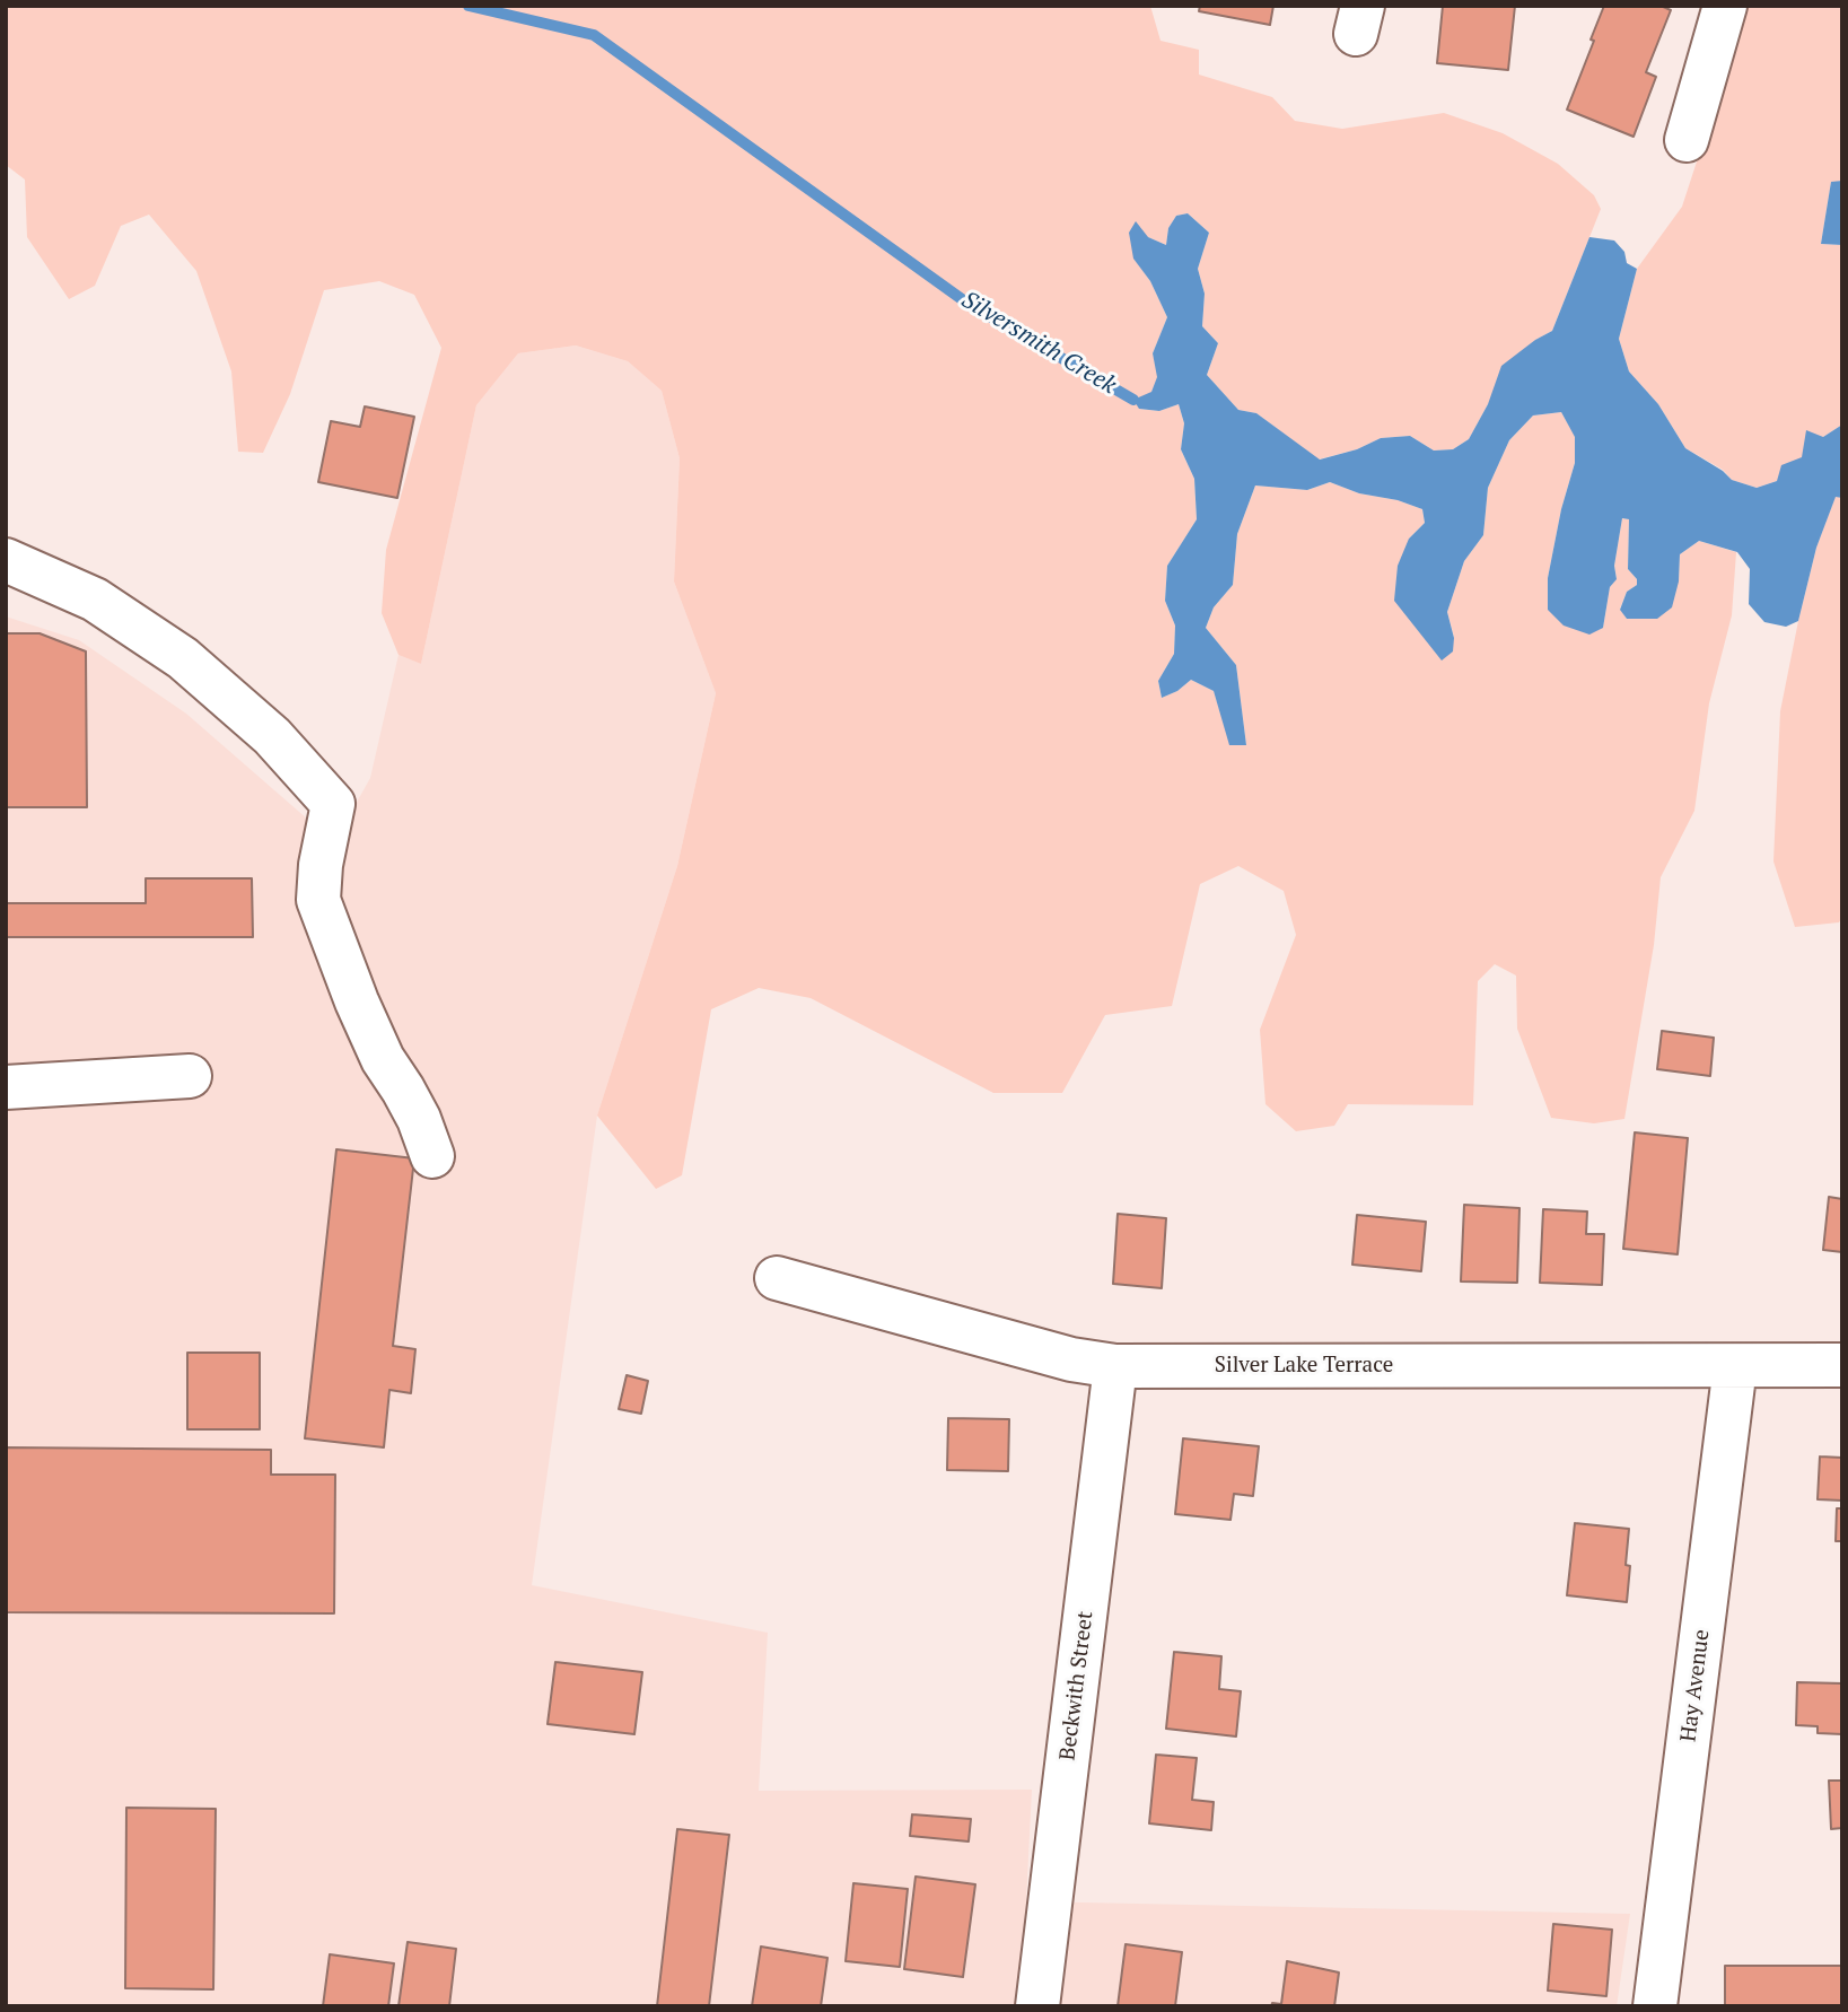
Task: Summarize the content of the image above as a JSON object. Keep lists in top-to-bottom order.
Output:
{
  "streets": {
    "street": ["Silver Lake Terrace", "Beckwith Street", "Hay Avenue"]
  },
  "crossings": [
    ["Silver Lake Terrace", "Beckwith Street"],
    ["Silver Lake Terrace", "Hay Avenue"]
  ],
  "water": ["Silversmith Creek"]
}
